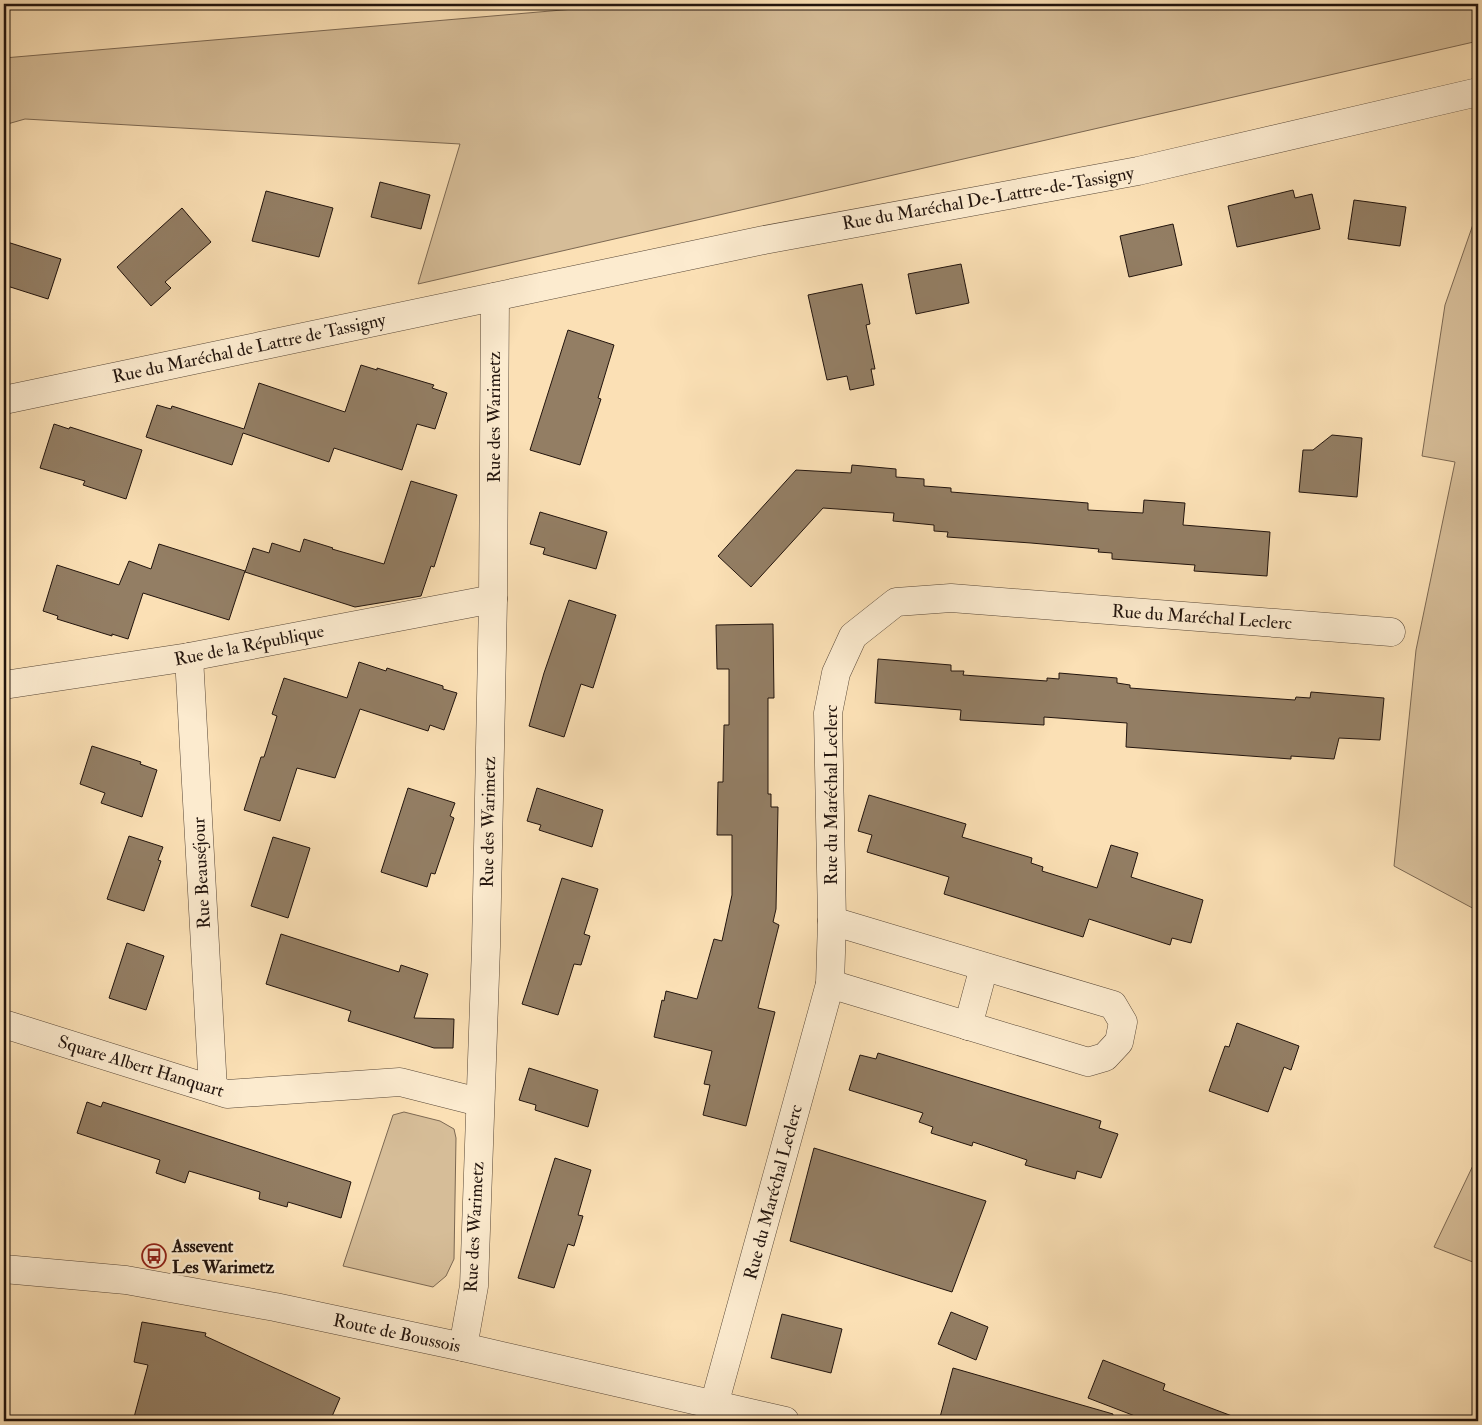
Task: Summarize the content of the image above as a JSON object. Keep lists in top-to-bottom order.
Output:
{
  "streets": {
    "street": [
      "Rue du Maréchal De-Lattre-de-Tassigny",
      "Rue du Maréchal de Lattre de Tassigny",
      "Rue des Warimetz",
      "Rue du Maréchal Leclerc",
      "Rue de la République",
      "Rue Beauséjour",
      "Square Albert Hanquart",
      "Route de Boussois"
    ]
  },
  "crossings": [
    ["Rue du Maréchal De-Lattre-de-Tassigny", "Rue du Maréchal de Lattre de Tassigny"],
    ["Rue du Maréchal De-Lattre-de-Tassigny", "Rue des Warimetz"],
    ["Rue du Maréchal de Lattre de Tassigny", "Rue des Warimetz"],
    ["Rue des Warimetz", "Rue de la République"],
    ["Rue des Warimetz", "Square Albert Hanquart"],
    ["Rue des Warimetz", "Route de Boussois"],
    ["Rue du Maréchal Leclerc", "Route de Boussois"],
    ["Rue de la République", "Rue Beauséjour"],
    ["Rue Beauséjour", "Square Albert Hanquart"]
  ],
  "places": {
    "bus stop": ["Assevent Les Warimetz"]
  }
}
